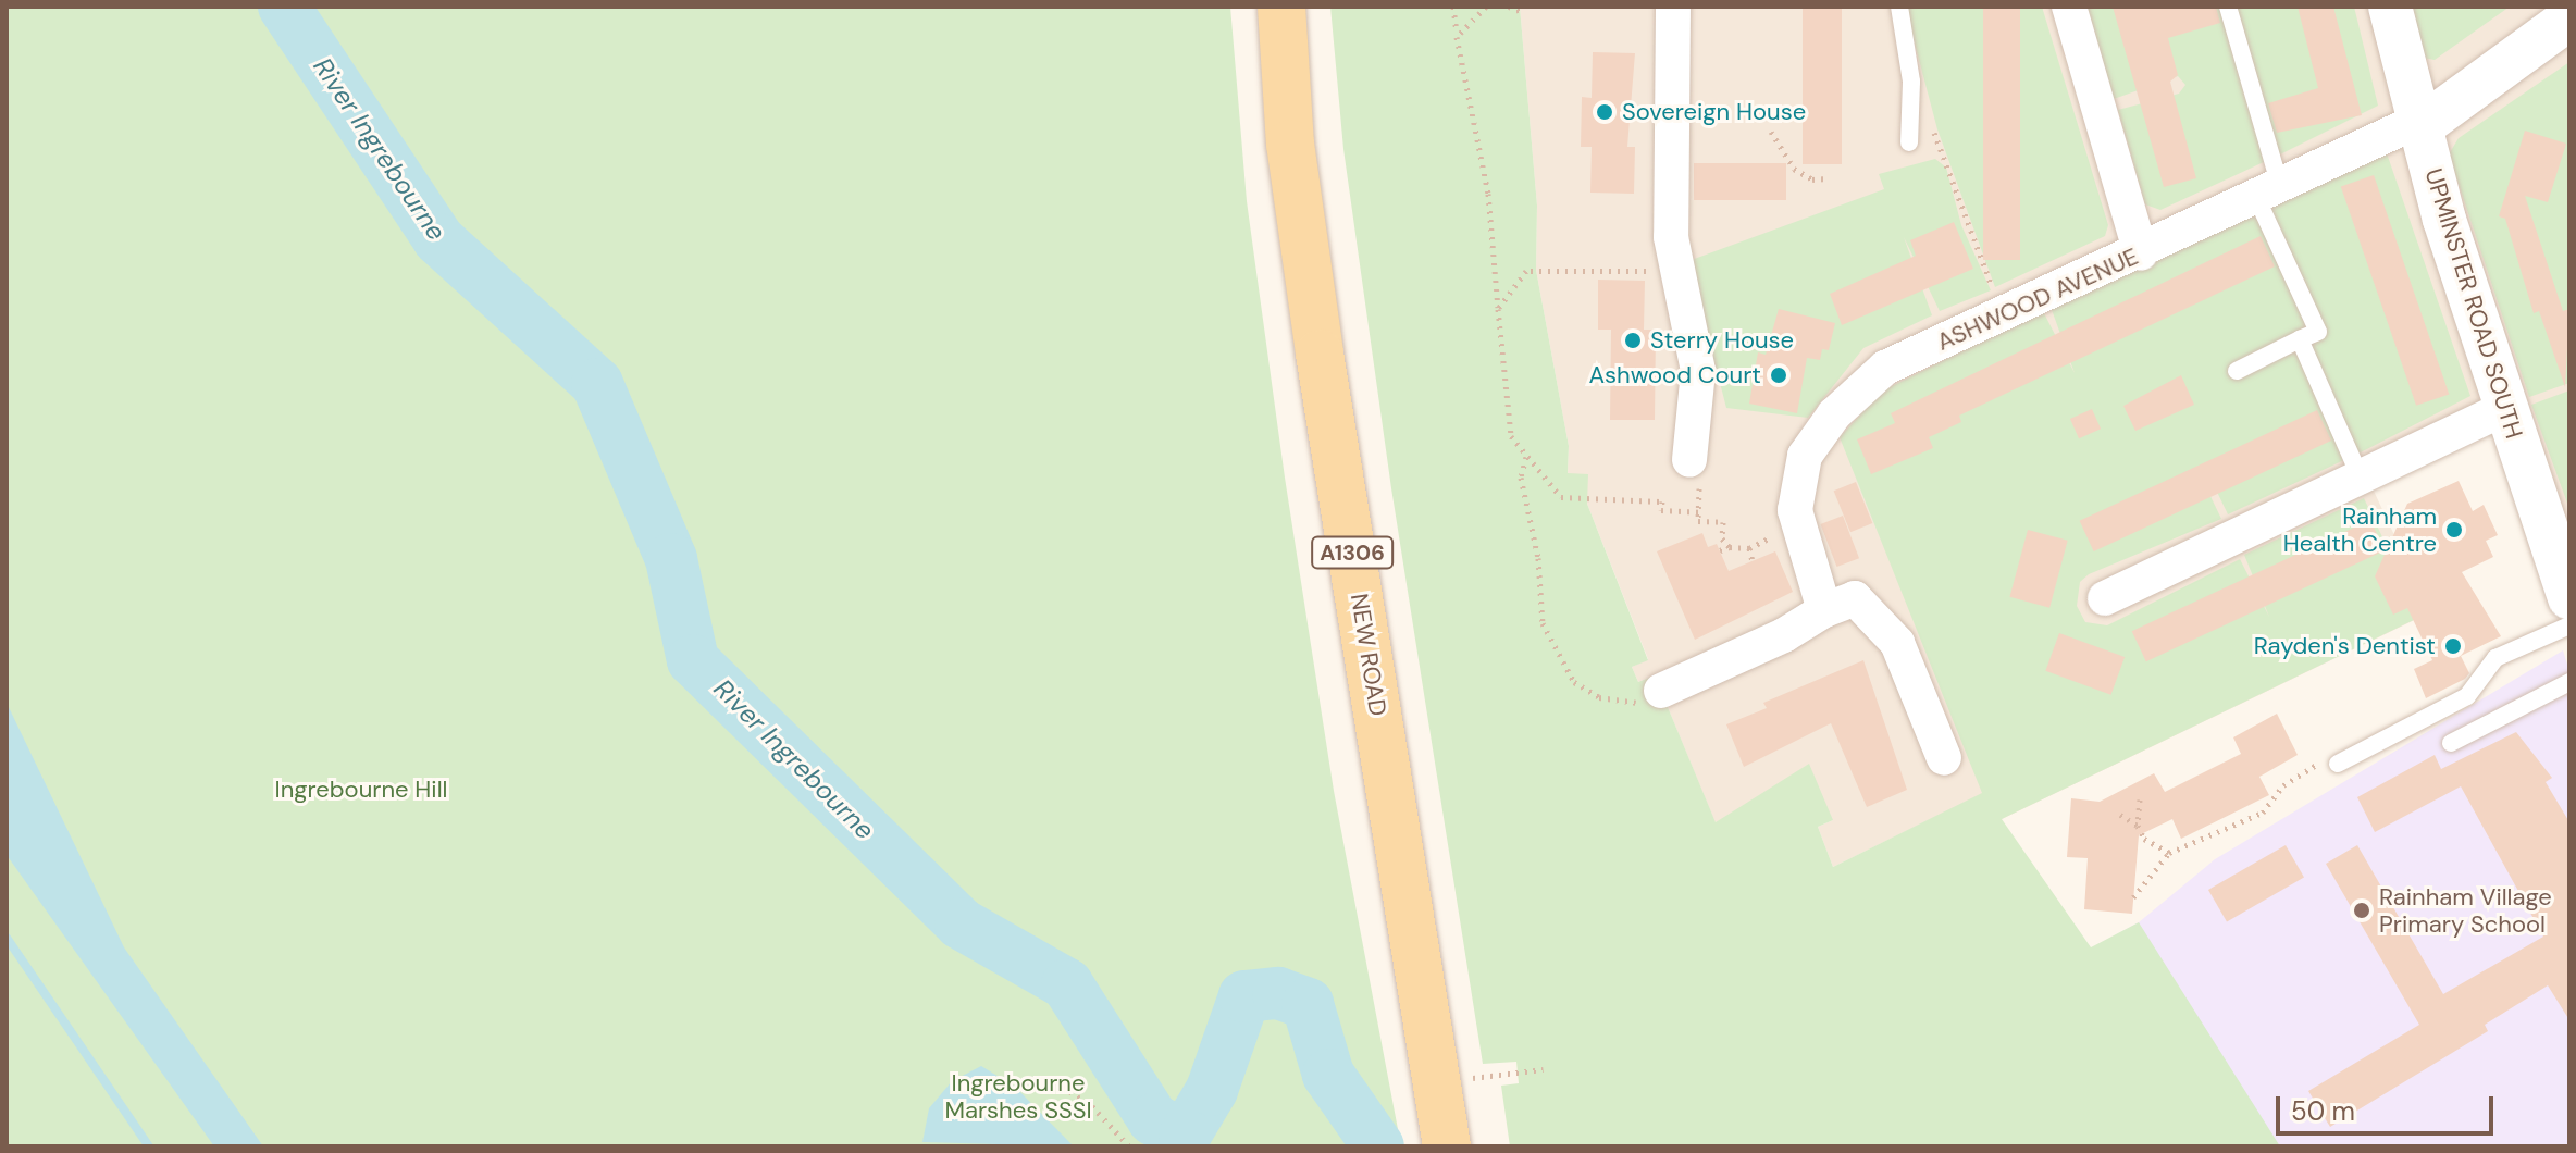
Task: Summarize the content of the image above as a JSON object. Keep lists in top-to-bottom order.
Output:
{
  "streets": {
    "main road": ["A1306", "NEW ROAD"],
    "street": ["ASHWOOD AVENUE", "UPMINSTER ROAD SOUTH"]
  },
  "crossings": [
    ["ASHWOOD AVENUE", "UPMINSTER ROAD SOUTH"]
  ],
  "water": ["River Ingrebourne"],
  "parks": ["Ingrebourne Hill", "Ingrebourne Marshes SSSI"],
  "places": [
    "Sovereign House",
    "Sterry House",
    "Ashwood Court",
    "Rainham Health Centre",
    "Rayden's Dentist",
    "Rainham Village Primary School"
  ],
  "scale_bar": "50 m"
}
